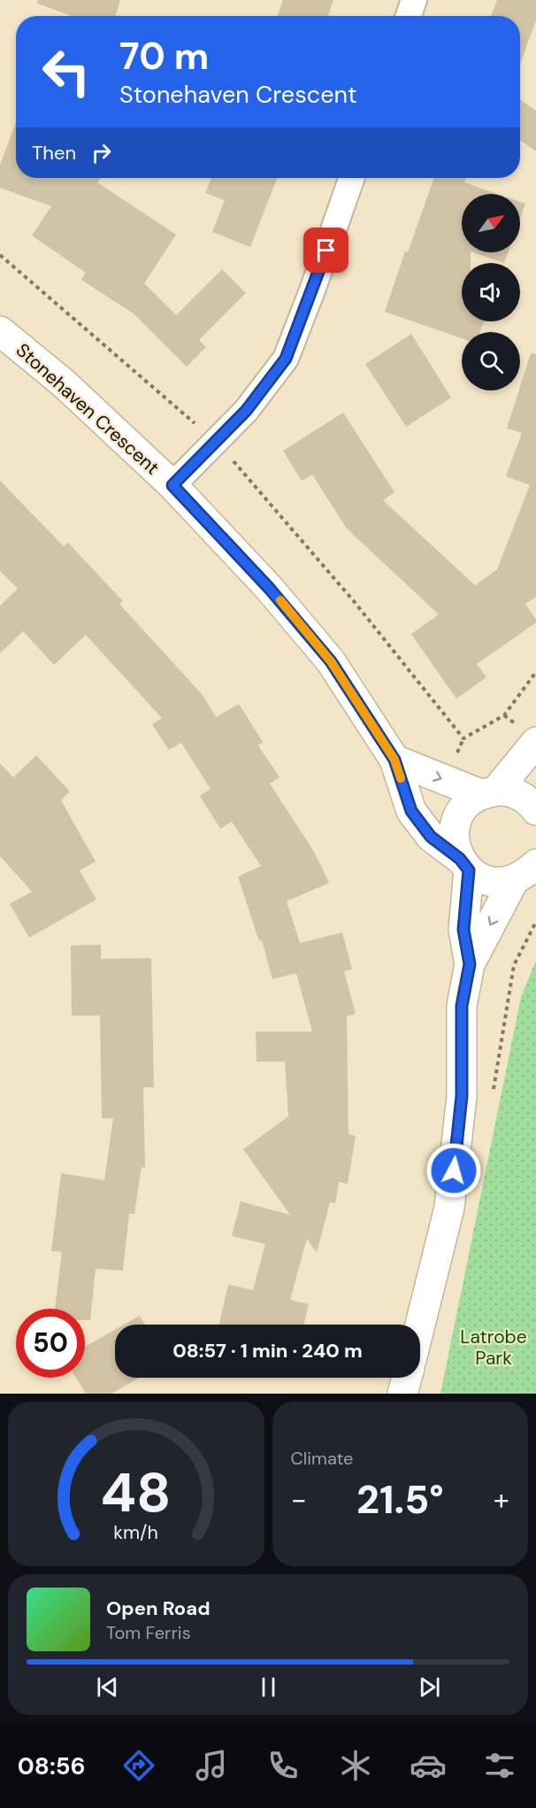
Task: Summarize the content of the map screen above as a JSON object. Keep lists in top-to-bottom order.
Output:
{
  "streets": {
    "main road": ["Stonehaven Crescent"]
  },
  "parks": ["Latrobe Park"],
  "north": "top right",
  "page": {
    "turn": ["70 m", "Stonehaven Crescent"],
    "then": "Then",
    "limit": "50",
    "trip": "08:57 · 1 min · 240 m",
    "tile": "Climate",
    "heat": ["−", "21.5°", "+"],
    "song": ["Open Road", "Tom Ferris"],
    "tabs": "08:56",
    "gauge": ["48", "km/h"]
  }
}
